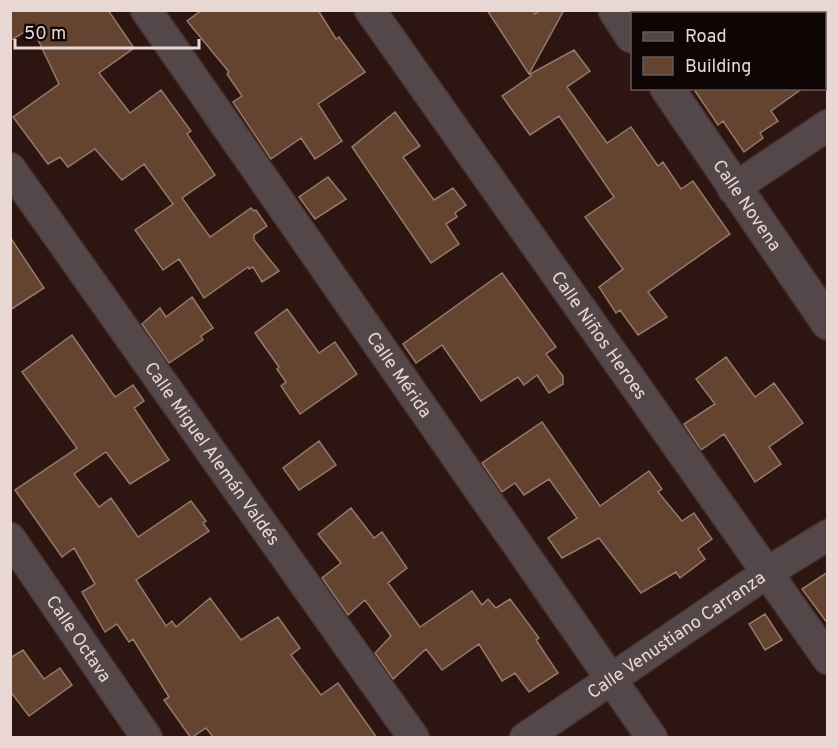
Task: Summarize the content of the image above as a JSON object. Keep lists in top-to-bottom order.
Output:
{
  "streets": {
    "street": [
      "Calle Novena",
      "Calle Niños Heroes",
      "Calle Mérida",
      "Calle Miguel Alemán Valdés",
      "Calle Venustiano Carranza",
      "Calle Octava"
    ]
  },
  "crossings": [
    ["Calle Niños Heroes", "Calle Venustiano Carranza"],
    ["Calle Mérida", "Calle Venustiano Carranza"]
  ],
  "legend": ["Road", "Building"],
  "scale_bar": "50 m"
}
